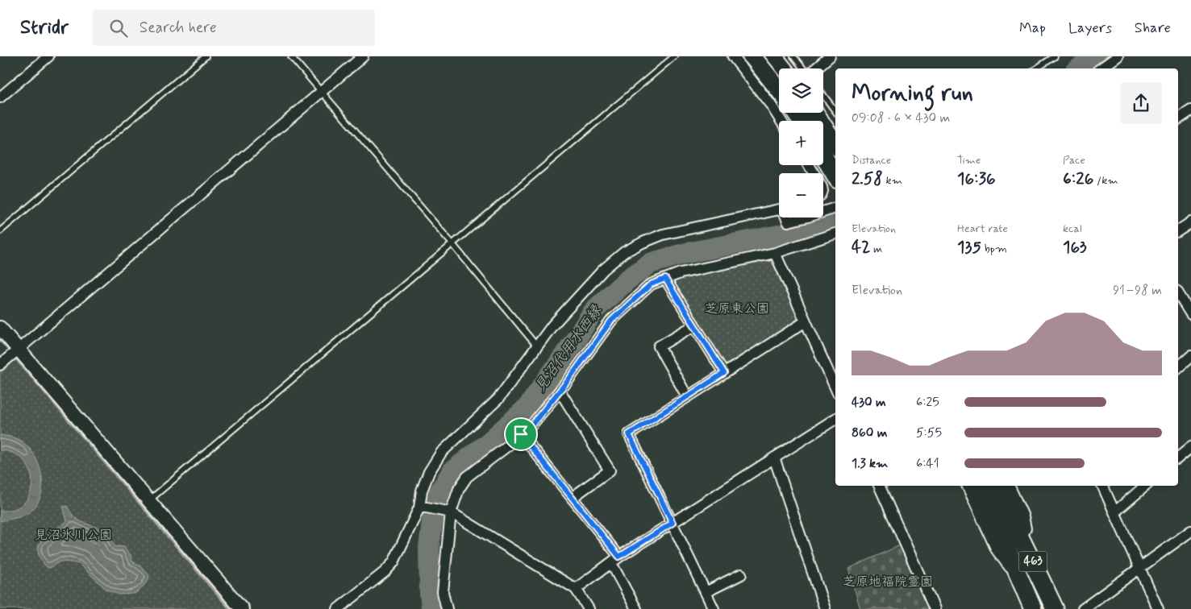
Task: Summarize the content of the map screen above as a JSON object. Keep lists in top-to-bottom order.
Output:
{
  "streets": {
    "highway": ["463"]
  },
  "water": ["見沼代用水西縁"],
  "parks": ["芝原東公園", "見沼氷川公園", "芝原地福院霊園"],
  "page": {
    "header": "Stridr",
    "search": "Search here",
    "nav": ["Map", "Layers", "Share"],
    "map_buttons": ["+", "−"],
    "heading": ["Morning run", "09:08 · 6 × 430 m"],
    "stats": [
      ["Distance", "2.58 km"],
      ["Time", "16:36"],
      ["Pace", "6:26 /km"],
      ["Elevation", "42 m"],
      ["Heart rate", "135 bpm"],
      ["kcal", "163"]
    ],
    "chart": ["Elevation", "91–98 m"],
    "list": [
      {
        "name": "430 m",
        "note": "6:25"
      },
      {
        "name": "860 m",
        "note": "5:55"
      },
      {
        "name": "1.3 km",
        "note": "6:41"
      }
    ]
  }
}
